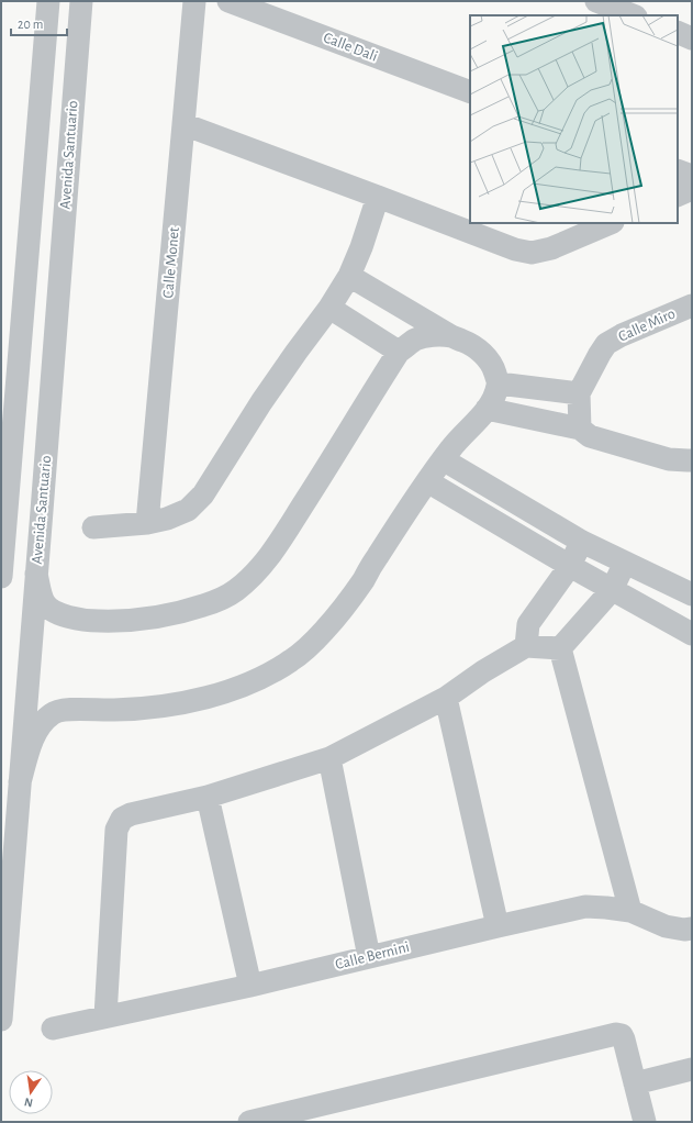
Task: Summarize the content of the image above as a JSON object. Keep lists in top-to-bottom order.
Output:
{
  "streets": {
    "street": [
      "Calle Dali",
      "Avenida Santuario",
      "Calle Monet",
      "Calle Miro",
      "Calle Bernini"
    ]
  },
  "scale_bar": "20 m",
  "north": "bottom"
}
